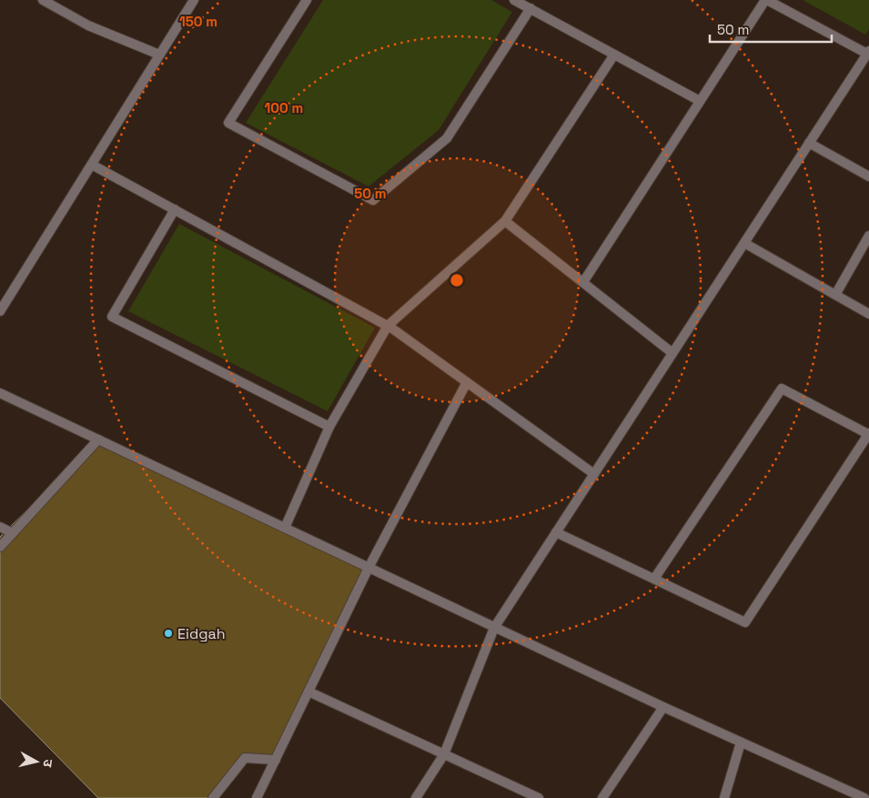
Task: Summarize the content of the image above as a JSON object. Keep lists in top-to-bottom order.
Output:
{
  "places": ["Eidgah"],
  "scale_bar": "50 m",
  "north": "right",
  "rings": ["150 m", "100 m", "50 m"]
}
